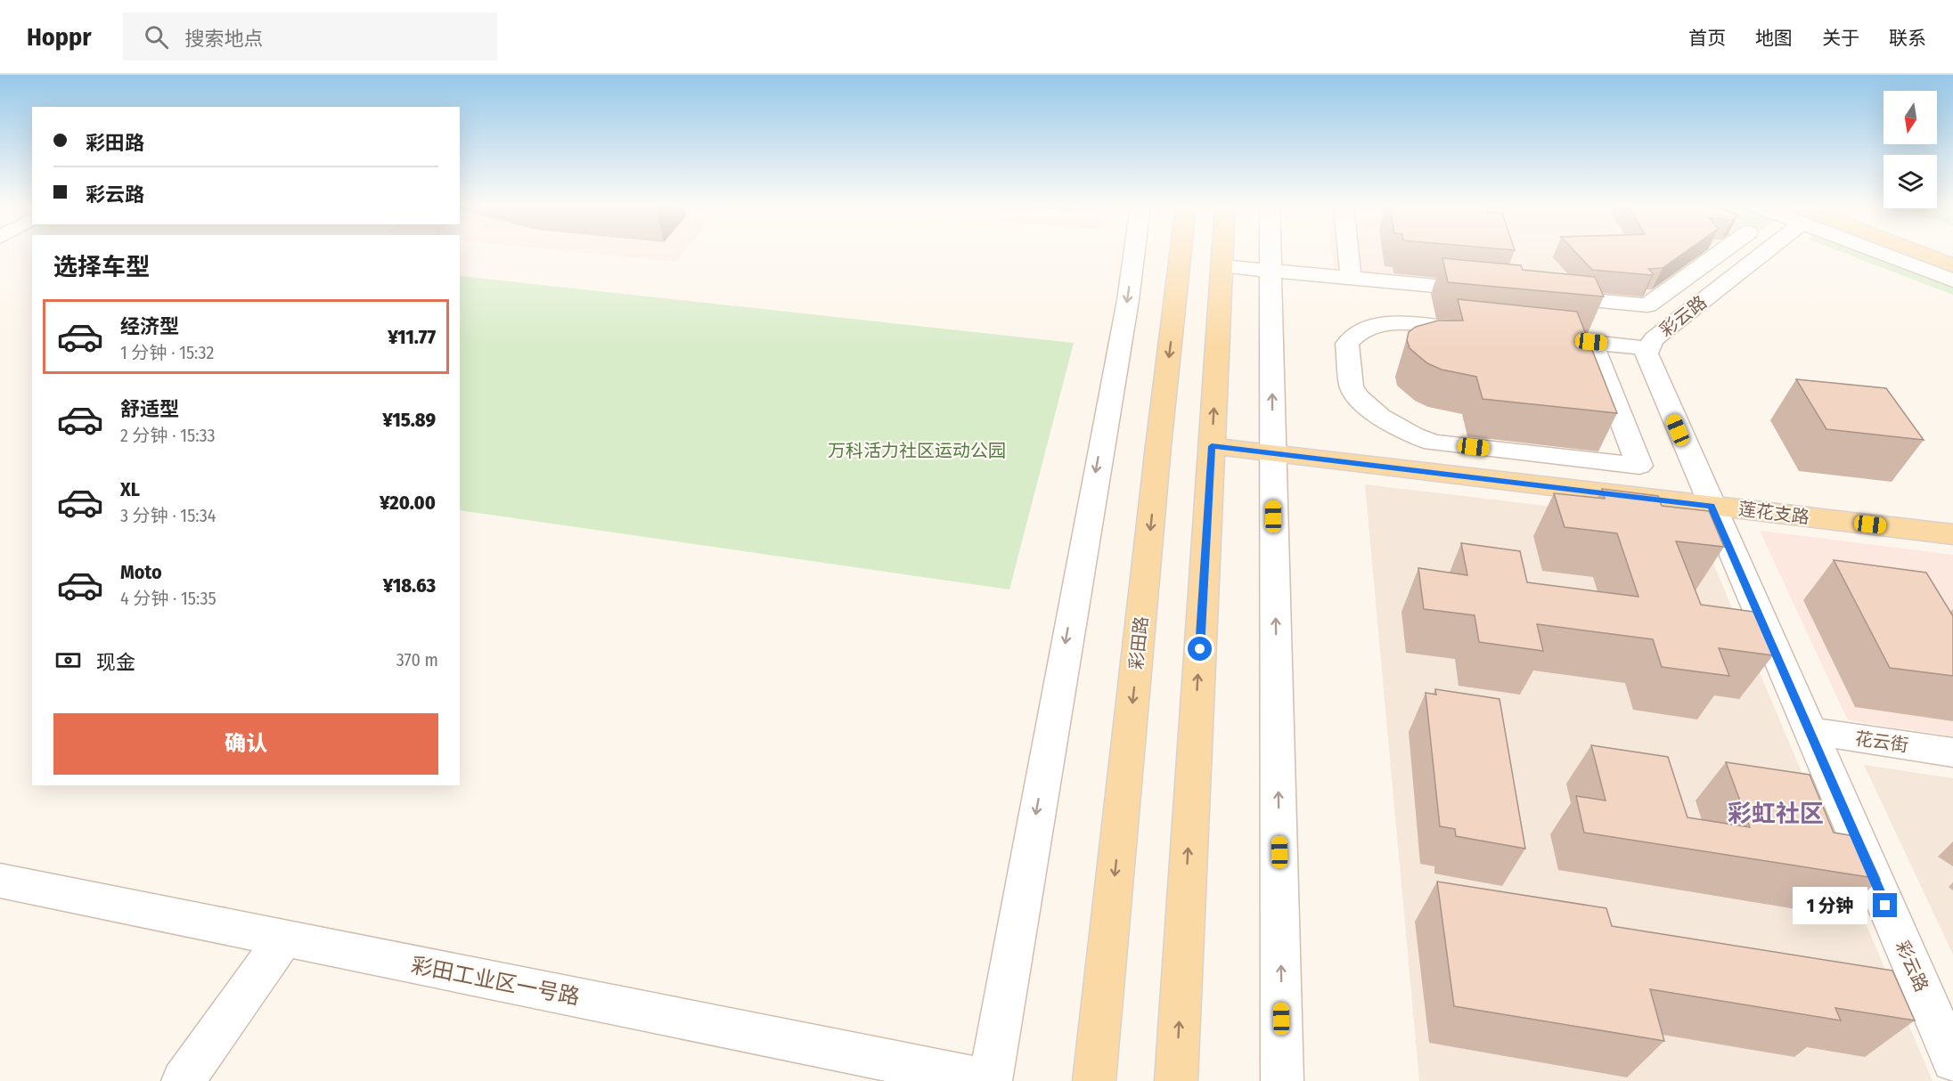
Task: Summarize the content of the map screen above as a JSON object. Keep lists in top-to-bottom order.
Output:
{
  "streets": {
    "main road": ["莲花支路", "彩田路"],
    "street": ["彩云路", "花云街", "彩田工业区一号路"]
  },
  "crossings": [
    ["彩云路", "莲花支路"],
    ["彩云路", "花云街"]
  ],
  "districts": ["彩虹社区"],
  "parks": ["万科活力社区运动公园"],
  "north": "bottom",
  "page": {
    "header": "Hoppr",
    "search": "搜索地点",
    "nav": [
      "首页",
      "地图",
      "关于",
      "联系"
    ],
    "banner": ["彩田路", "彩云路"],
    "heading": "选择车型",
    "list": [
      {
        "name": "经济型",
        "note": "1 分钟 · 15:32",
        "value": "¥11.77"
      },
      {
        "name": "舒适型",
        "note": "2 分钟 · 15:33",
        "value": "¥15.89"
      },
      {
        "name": "XL",
        "note": "3 分钟 · 15:34",
        "value": "¥20.00"
      },
      {
        "name": "Moto",
        "note": "4 分钟 · 15:35",
        "value": "¥18.63"
      }
    ],
    "pay": ["现金", "370 m"],
    "buttons": "确认",
    "bubble": "1 分钟"
  }
}
